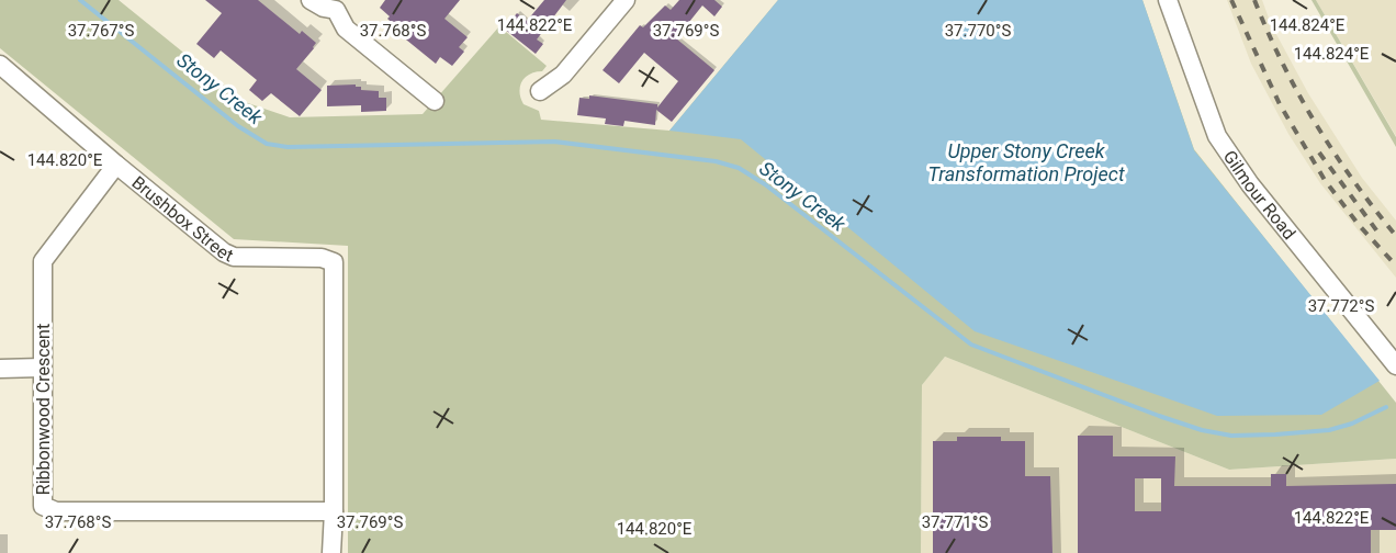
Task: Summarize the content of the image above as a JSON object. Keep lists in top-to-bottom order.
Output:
{
  "streets": {
    "street": ["Gilmour Road", "Brushbox Street", "Ribbonwood Crescent"]
  },
  "crossings": [
    ["Brushbox Street", "Ribbonwood Crescent"]
  ],
  "water": ["Stony Creek", "Upper Stony Creek Transformation Project"],
  "coordinates": [
    "144.822°E",
    "144.824°E",
    "37.767°S",
    "37.768°S",
    "37.769°S",
    "37.770°S",
    "144.820°E",
    "37.772°S",
    "37.771°S"
  ]
}
